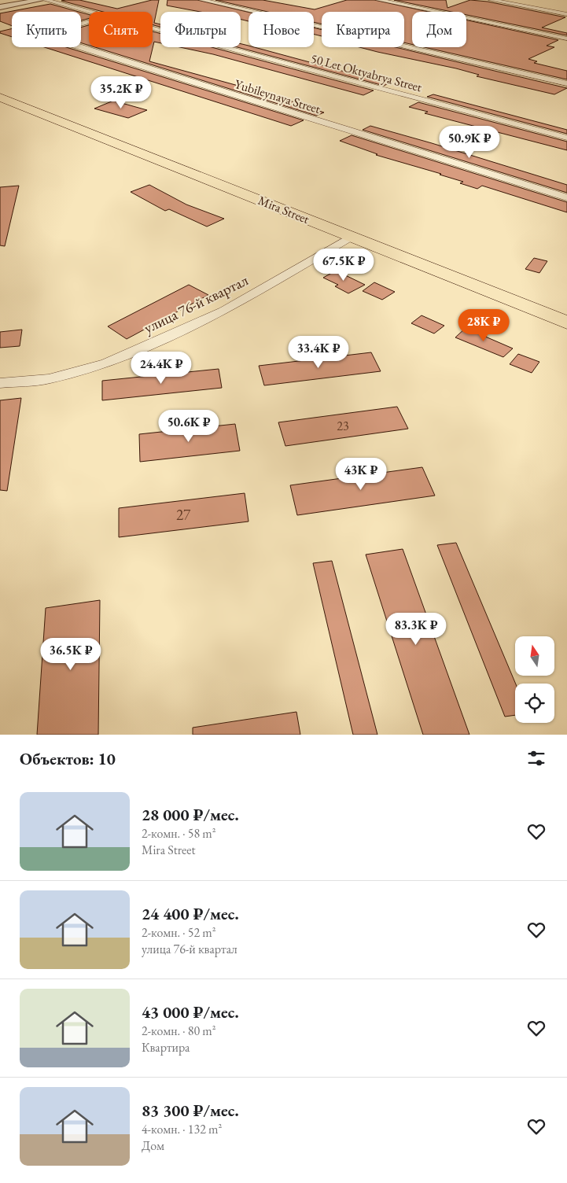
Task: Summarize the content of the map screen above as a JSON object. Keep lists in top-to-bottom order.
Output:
{
  "streets": {
    "main road": ["Mira Street"],
    "street": ["50 Let Oktyabrya Street", "Yubileynaya Street", "улица 76-й квартал"]
  },
  "crossings": [
    ["Mira Street", "улица 76-й квартал"]
  ],
  "house_numbers": ["23", "27"],
  "north": "top",
  "page": {
    "chip": [
      "Купить",
      "Снять",
      "Фильтры",
      "Новое",
      "Квартира",
      "Дом"
    ],
    "price": [
      "35.2K ₽",
      "50.9K ₽",
      "67.5K ₽",
      "28K ₽",
      "33.4K ₽",
      "24.4K ₽",
      "50.6K ₽",
      "43K ₽",
      "83.3K ₽",
      "36.5K ₽"
    ],
    "heading": "Объектов: 10",
    "list": [
      {
        "name": "28 000 ₽/мес.",
        "note": "2-комн. · 58 m² · Mira Street"
      },
      {
        "name": "24 400 ₽/мес.",
        "note": "2-комн. · 52 m² · улица 76-й квартал"
      },
      {
        "name": "43 000 ₽/мес.",
        "note": "2-комн. · 80 m² · Квартира"
      },
      {
        "name": "83 300 ₽/мес.",
        "note": "4-комн. · 132 m² · Дом"
      }
    ]
  }
}
